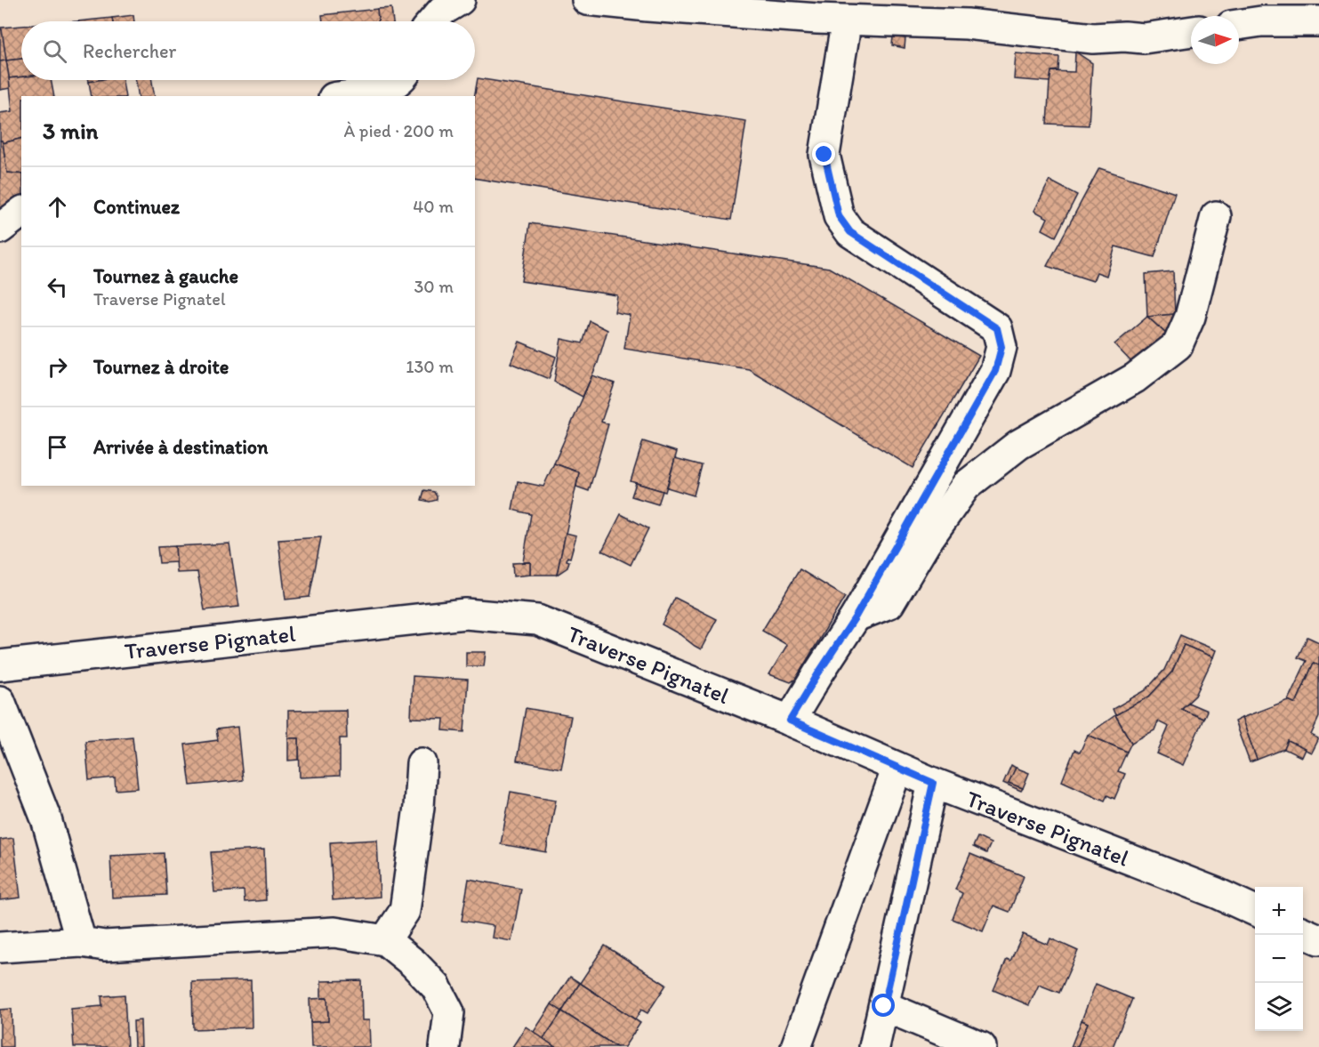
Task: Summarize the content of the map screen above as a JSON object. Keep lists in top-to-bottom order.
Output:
{
  "streets": {
    "street": ["Traverse Pignatel"]
  },
  "north": "right",
  "page": {
    "search": "Rechercher",
    "heading": ["3 min", "À pied · 200 m"],
    "list": [
      ["Continuez", "40 m"],
      ["Tournez à gauche", "Traverse Pignatel", "30 m"],
      ["Tournez à droite", "130 m"],
      "Arrivée à destination"
    ],
    "map_buttons": ["+", "−"]
  }
}
